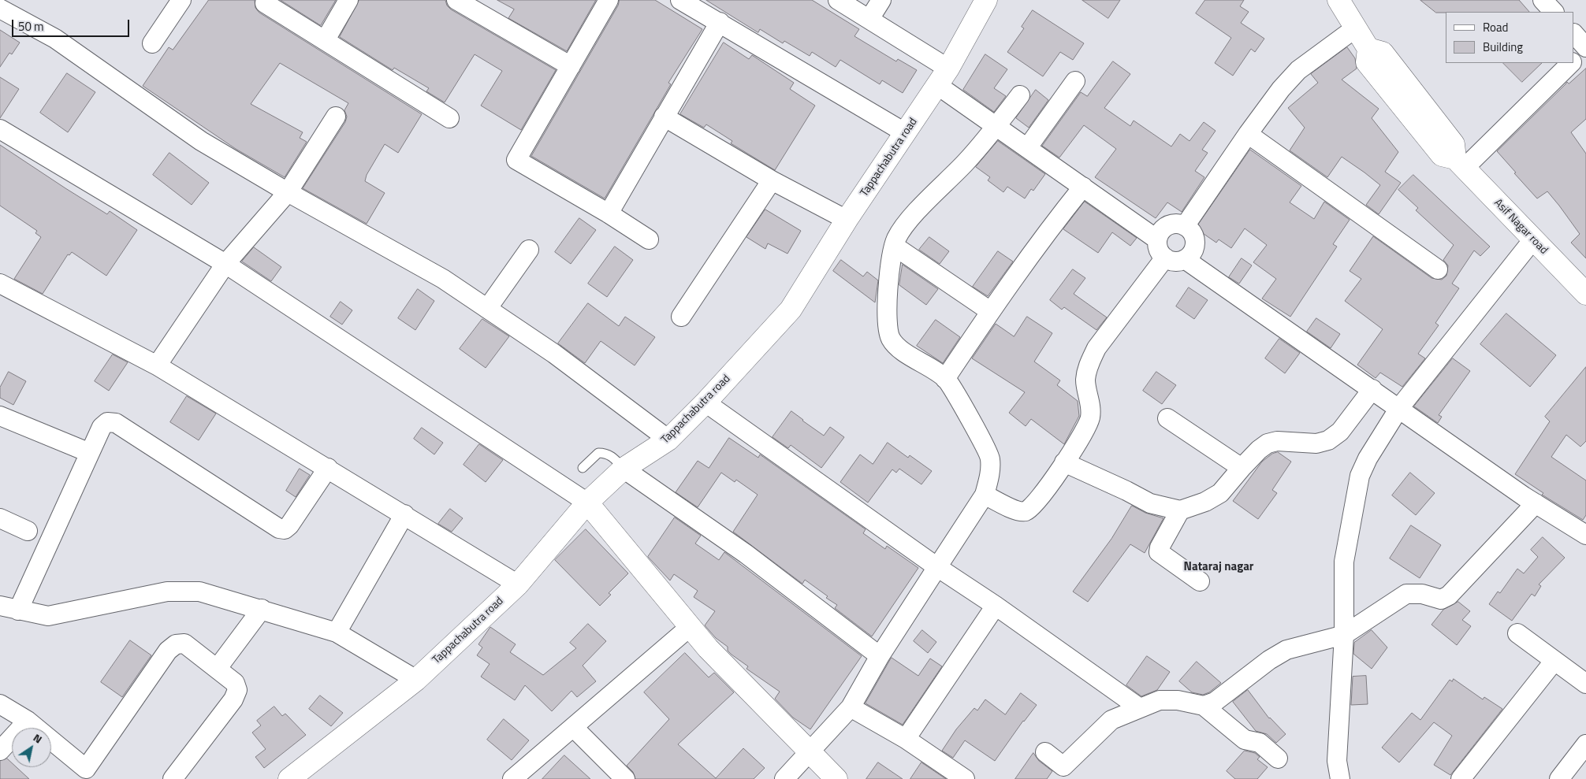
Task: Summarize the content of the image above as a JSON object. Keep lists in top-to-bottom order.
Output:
{
  "streets": {
    "main road": ["Tappachabutra road", "Asif Nagar road"]
  },
  "districts": ["Nataraj nagar"],
  "legend": ["Road", "Building"],
  "scale_bar": "50 m",
  "north": "top right"
}
